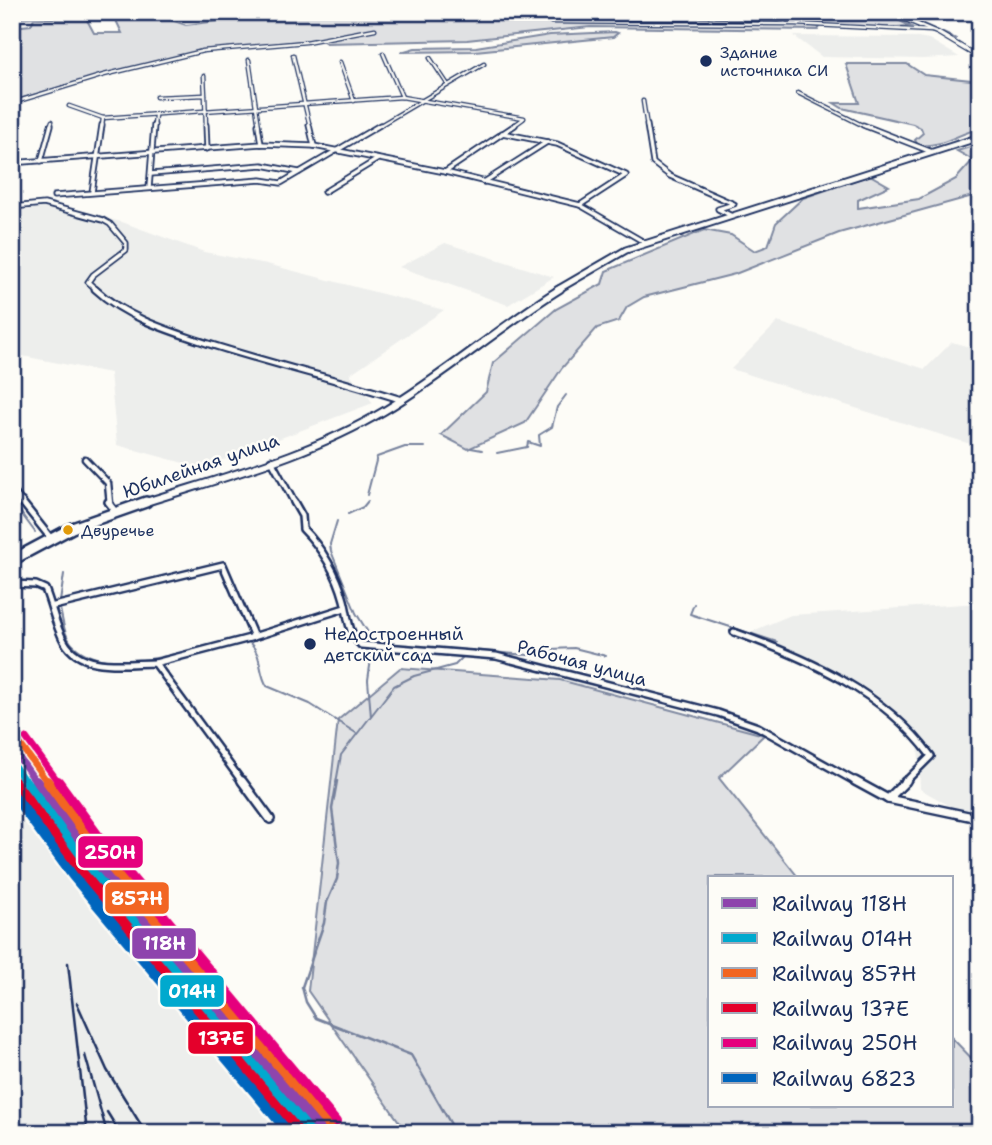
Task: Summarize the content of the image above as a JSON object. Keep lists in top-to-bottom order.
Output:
{
  "streets": {
    "main road": ["Юбилейная улица"],
    "street": ["Рабочая улица"]
  },
  "crossings": [
    ["Юбилейная улица", "Рабочая улица"]
  ],
  "places": ["Здание источника СИ", "Двуречье", "Недостроенный детский сад"],
  "lines": [
    "rail line 250Н",
    "rail line 857Н",
    "rail line 118Н",
    "rail line 014Н",
    "rail line 137Е",
    "rail line 6823"
  ],
  "legend": [
    "Railway 118Н",
    "Railway 014Н",
    "Railway 857Н",
    "Railway 137Е",
    "Railway 250Н",
    "Railway 6823"
  ]
}
